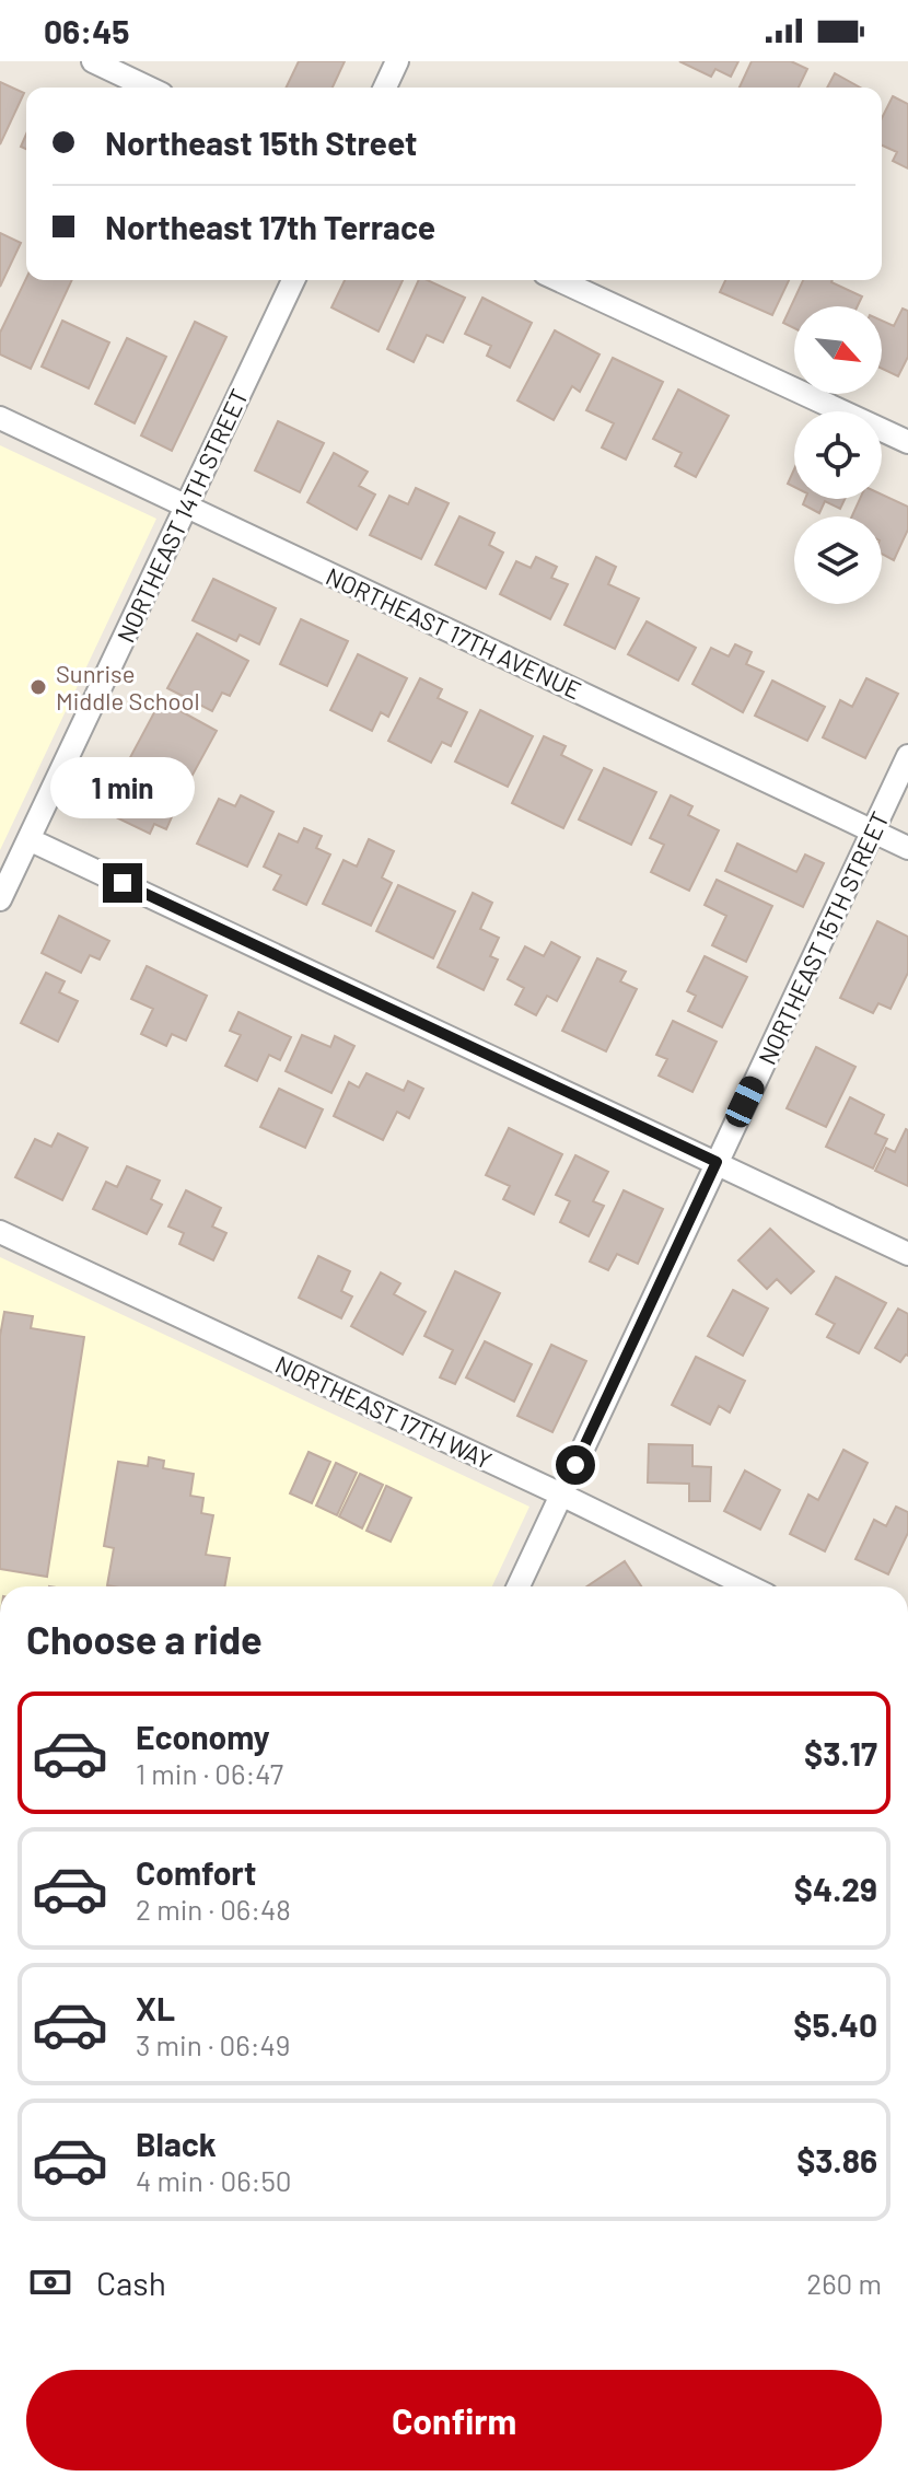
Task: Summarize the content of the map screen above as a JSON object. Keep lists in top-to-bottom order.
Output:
{
  "streets": {
    "street": [
      "NORTHEAST 14TH STREET",
      "NORTHEAST 17TH AVENUE",
      "NORTHEAST 15TH STREET",
      "NORTHEAST 17TH WAY"
    ]
  },
  "crossings": [
    ["NORTHEAST 14TH STREET", "NORTHEAST 17TH AVENUE"],
    ["NORTHEAST 17TH AVENUE", "NORTHEAST 15TH STREET"],
    ["NORTHEAST 15TH STREET", "NORTHEAST 17TH WAY"]
  ],
  "places": ["Sunrise Middle School"],
  "north": "bottom right",
  "page": {
    "status": "06:45",
    "banner": ["Northeast 15th Street", "Northeast 17th Terrace"],
    "bubble": "1 min",
    "heading": "Choose a ride",
    "list": [
      {
        "name": "Economy",
        "note": "1 min · 06:47",
        "value": "$3.17"
      },
      {
        "name": "Comfort",
        "note": "2 min · 06:48",
        "value": "$4.29"
      },
      {
        "name": "XL",
        "note": "3 min · 06:49",
        "value": "$5.40"
      },
      {
        "name": "Black",
        "note": "4 min · 06:50",
        "value": "$3.86"
      }
    ],
    "pay": ["Cash", "260 m"],
    "buttons": "Confirm"
  }
}
